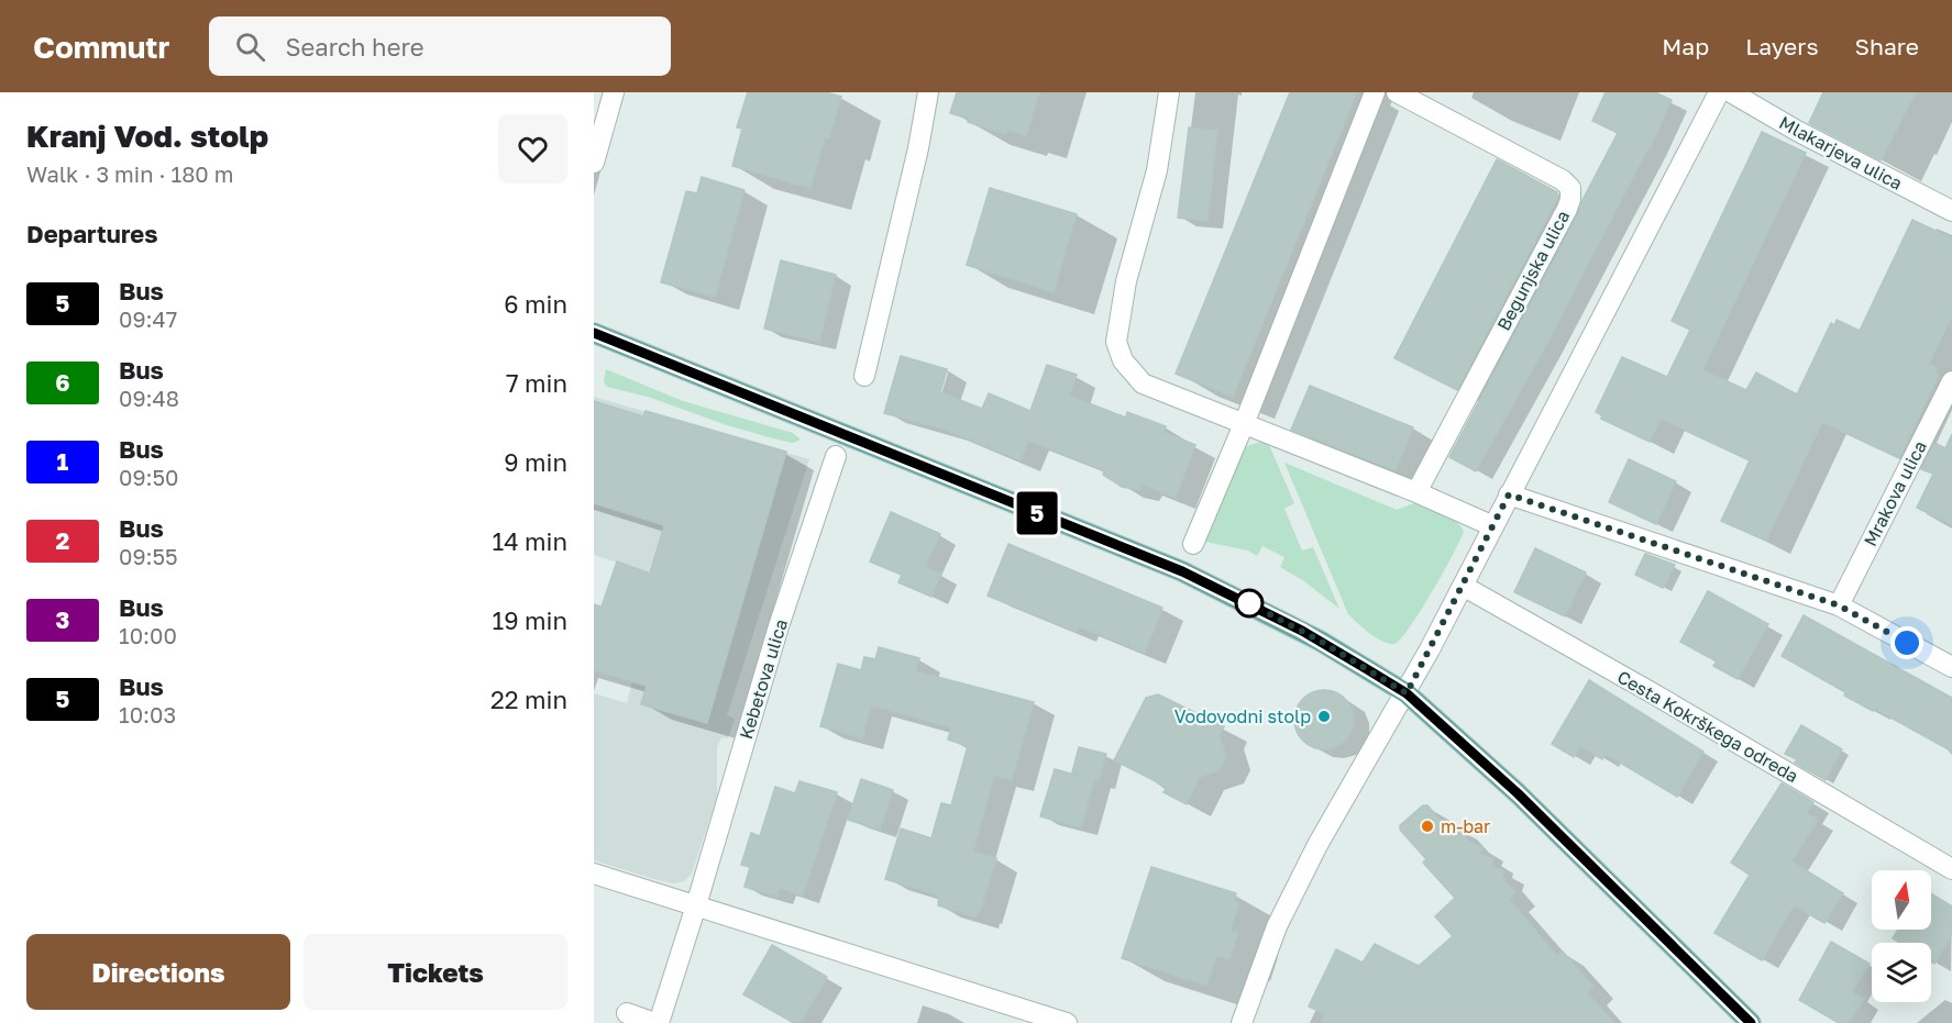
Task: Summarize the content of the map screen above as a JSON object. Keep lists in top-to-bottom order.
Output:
{
  "streets": {
    "street": [
      "Mlakarjeva ulica",
      "Begunjska ulica",
      "Mrakova ulica",
      "Kebetova ulica",
      "Cesta Kokrškega odreda"
    ]
  },
  "places": ["Vodovodni stolp", "m-bar"],
  "lines": ["bus line 5"],
  "north": "top",
  "page": {
    "header": "Commutr",
    "search": "Search here",
    "nav": ["Map", "Layers", "Share"],
    "heading": [
      ["Kranj Vod. stolp", "Walk · 3 min · 180 m"],
      "Departures"
    ],
    "on_map": "5",
    "list": [
      {
        "mark": "5",
        "name": "Bus",
        "note": "09:47",
        "value": "6 min"
      },
      {
        "mark": "6",
        "name": "Bus",
        "note": "09:48",
        "value": "7 min"
      },
      {
        "mark": "1",
        "name": "Bus",
        "note": "09:50",
        "value": "9 min"
      },
      {
        "mark": "2",
        "name": "Bus",
        "note": "09:55",
        "value": "14 min"
      },
      {
        "mark": "3",
        "name": "Bus",
        "note": "10:00",
        "value": "19 min"
      },
      {
        "mark": "5",
        "name": "Bus",
        "note": "10:03",
        "value": "22 min"
      }
    ],
    "buttons": ["Directions", "Tickets"]
  }
}
